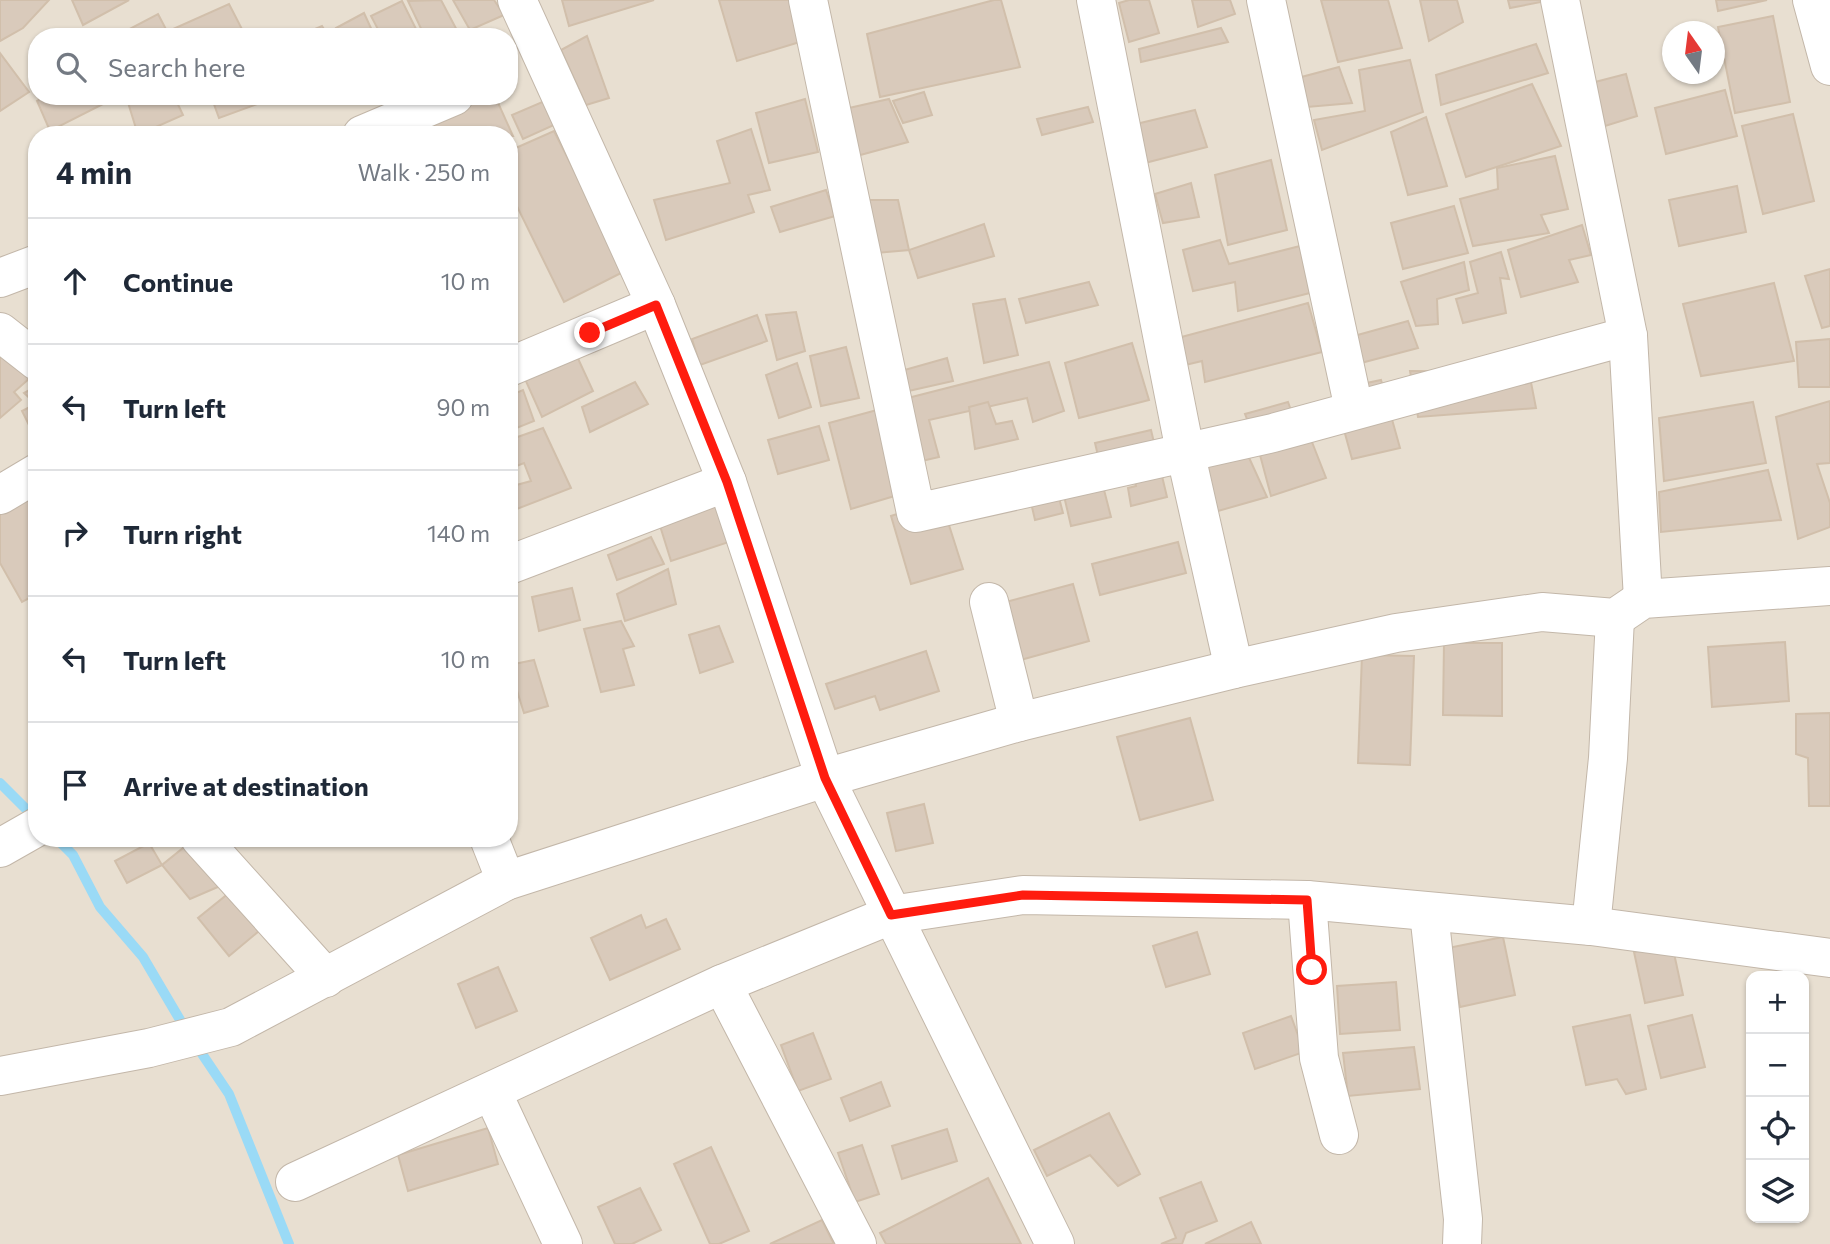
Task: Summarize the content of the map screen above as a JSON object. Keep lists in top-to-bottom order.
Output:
{
  "north": "top",
  "page": {
    "search": "Search here",
    "heading": ["4 min", "Walk · 250 m"],
    "list": [
      ["Continue", "10 m"],
      ["Turn left", "90 m"],
      ["Turn right", "140 m"],
      ["Turn left", "10 m"],
      "Arrive at destination"
    ],
    "map_buttons": ["+", "−"]
  }
}
